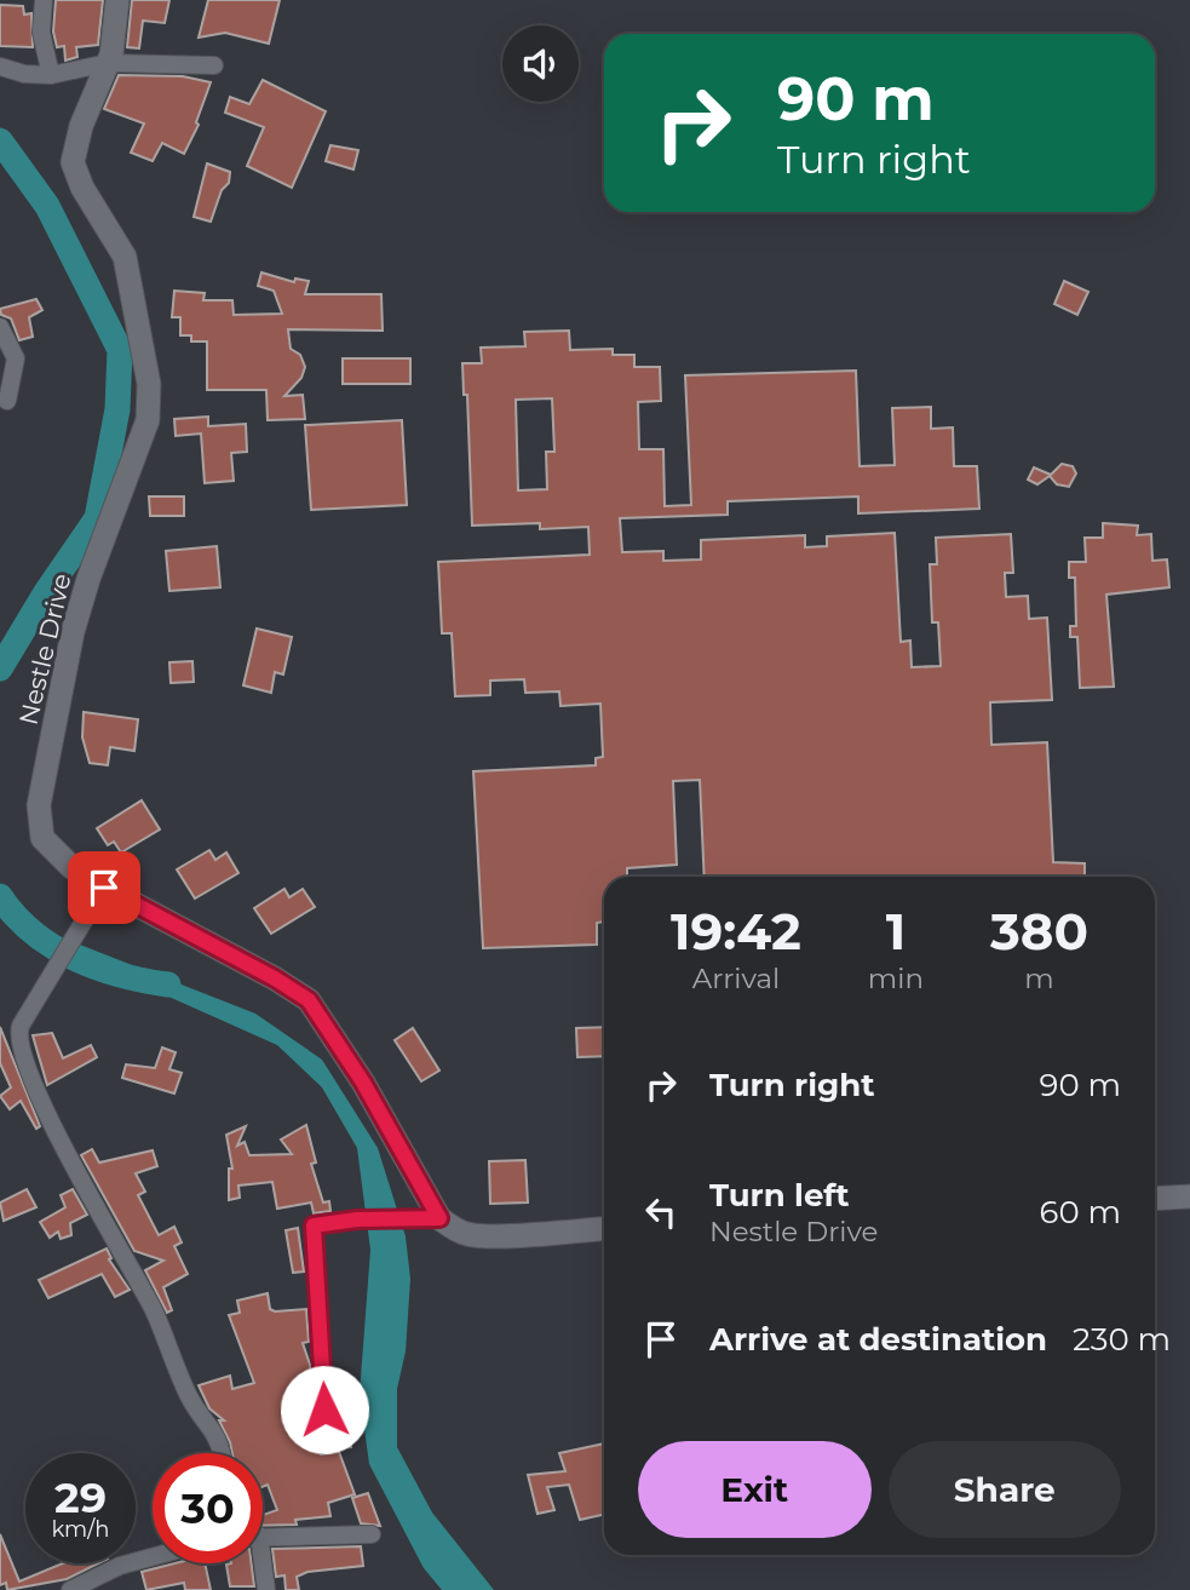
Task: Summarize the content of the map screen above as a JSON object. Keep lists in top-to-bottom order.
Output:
{
  "streets": {
    "street": ["Nestle Drive"]
  },
  "page": {
    "turn": ["90 m", "Turn right"],
    "eta": [
      "19:42",
      "Arrival",
      "1",
      "min",
      "380",
      "m"
    ],
    "list": [
      {
        "name": "Turn right",
        "value": "90 m"
      },
      {
        "name": "Turn left",
        "note": "Nestle Drive",
        "value": "60 m"
      },
      {
        "name": "Arrive at destination",
        "value": "230 m"
      }
    ],
    "buttons": ["Exit", "Share"],
    "speed": "29 km/h",
    "limit": "30"
  }
}
